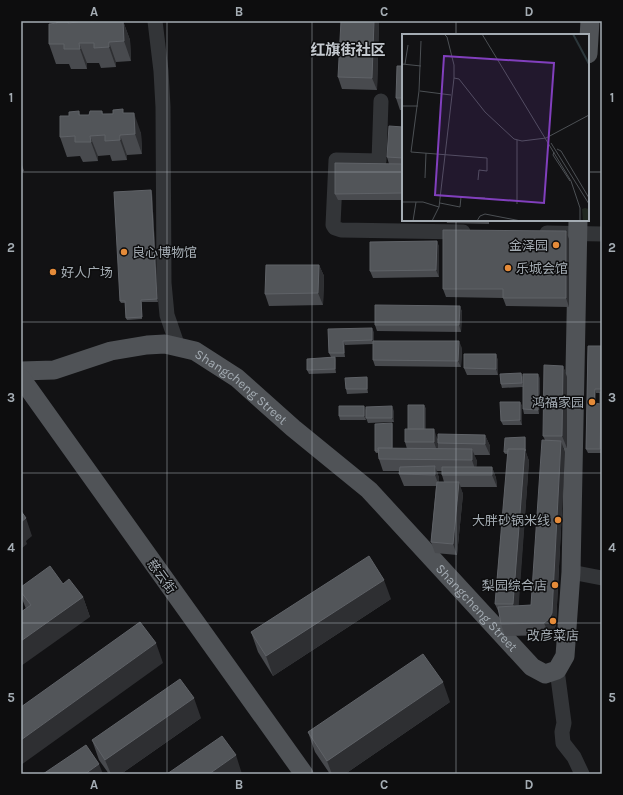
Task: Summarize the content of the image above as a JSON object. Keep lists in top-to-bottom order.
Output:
{
  "streets": {
    "main road": ["Shangcheng Street", "慈云街"]
  },
  "districts": ["红旗街社区"],
  "places": [
    "金泽园",
    "良心博物馆",
    "乐城会馆",
    "好人广场",
    "鸿福家园",
    "大胖砂锅米线",
    "梨园综合店",
    "改彦菜店"
  ],
  "grid": {
    "columns": [
      "A",
      "B",
      "C",
      "D"
    ],
    "rows": [
      "1",
      "2",
      "3",
      "4",
      "5"
    ]
  }
}
